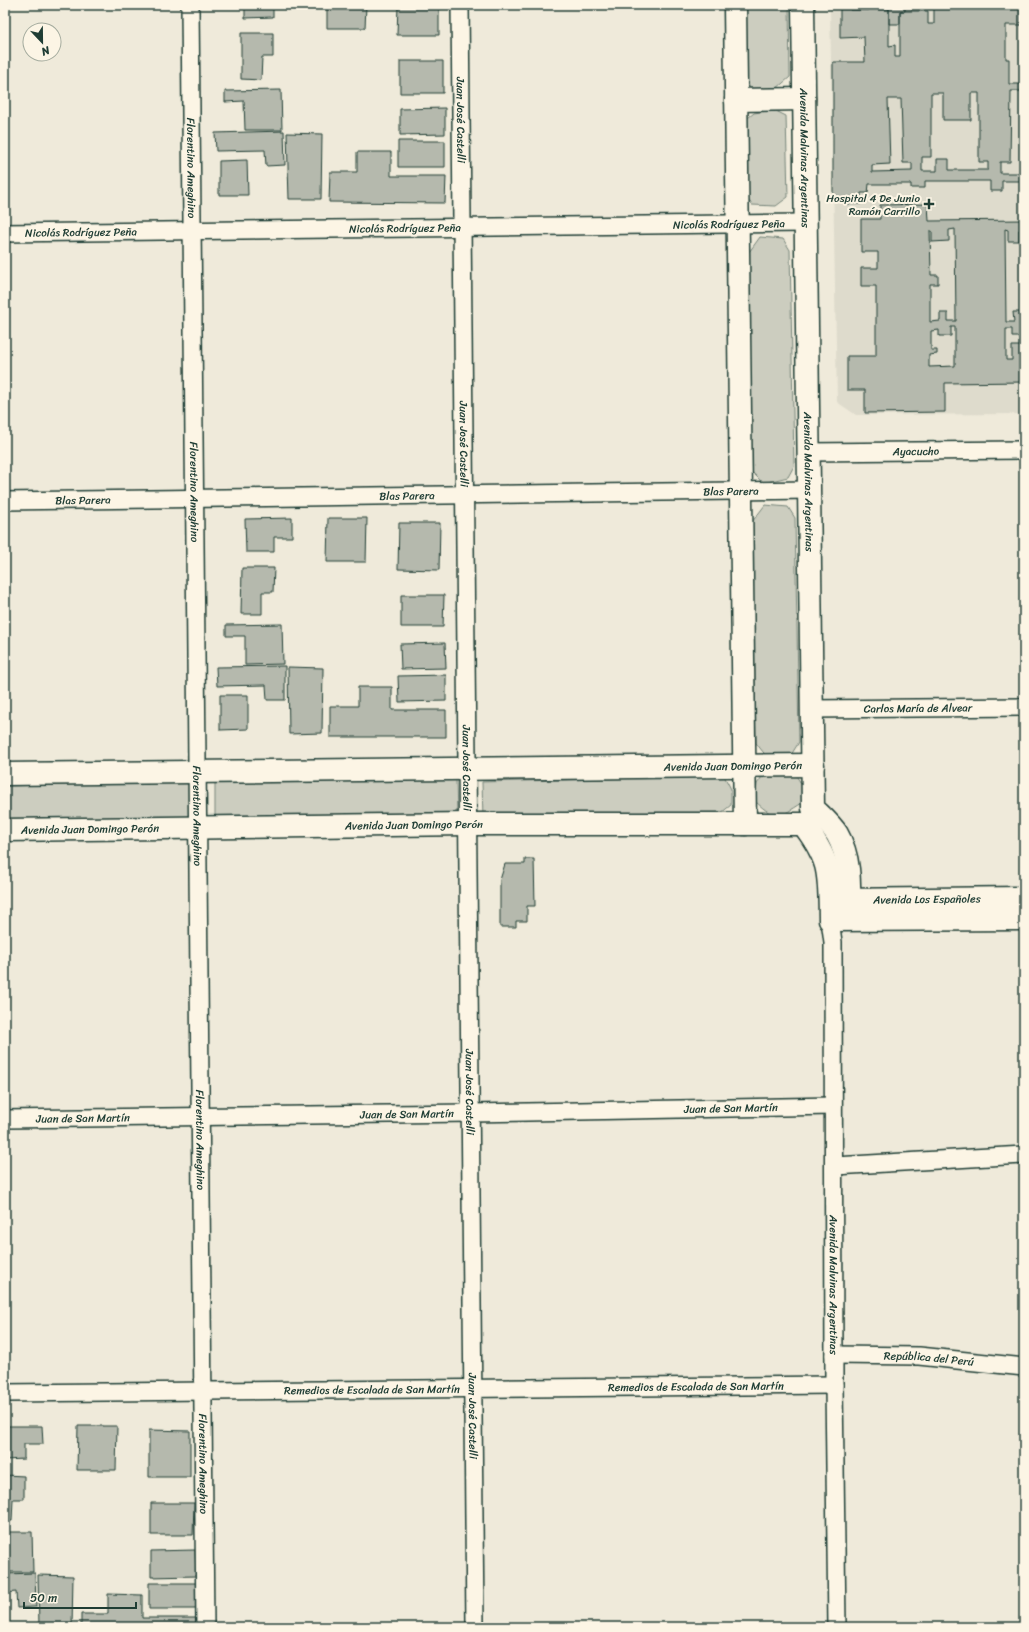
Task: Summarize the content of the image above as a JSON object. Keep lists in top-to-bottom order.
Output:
{
  "streets": {
    "main road": ["Avenida Malvinas Argentinas", "Avenida Juan Domingo Perón", "Avenida Los Españoles"],
    "street": [
      "Juan José Castelli",
      "Florentino Ameghino",
      "Nicolás Rodríguez Peña",
      "Ayacucho",
      "Blas Parera",
      "Carlos María de Alvear",
      "Juan de San Martín",
      "República del Perú",
      "Remedios de Escalada de San Martín"
    ]
  },
  "crossings": [
    ["Juan José Castelli", "Nicolás Rodríguez Peña"],
    ["Juan José Castelli", "Blas Parera"],
    ["Juan José Castelli", "Avenida Juan Domingo Perón"],
    ["Juan José Castelli", "Juan de San Martín"],
    ["Juan José Castelli", "Remedios de Escalada de San Martín"],
    ["Avenida Malvinas Argentinas", "Nicolás Rodríguez Peña"],
    ["Avenida Malvinas Argentinas", "Ayacucho"],
    ["Avenida Malvinas Argentinas", "Blas Parera"],
    ["Avenida Malvinas Argentinas", "Carlos María de Alvear"],
    ["Avenida Malvinas Argentinas", "Avenida Juan Domingo Perón"],
    ["Avenida Malvinas Argentinas", "Avenida Los Españoles"],
    ["Avenida Malvinas Argentinas", "Juan de San Martín"],
    ["Avenida Malvinas Argentinas", "República del Perú"],
    ["Avenida Malvinas Argentinas", "Remedios de Escalada de San Martín"],
    ["Florentino Ameghino", "Nicolás Rodríguez Peña"],
    ["Florentino Ameghino", "Blas Parera"],
    ["Florentino Ameghino", "Avenida Juan Domingo Perón"],
    ["Florentino Ameghino", "Juan de San Martín"],
    ["Florentino Ameghino", "Remedios de Escalada de San Martín"]
  ],
  "places": {
    "health": ["Hospital 4 De Junio Ramón Carrillo"]
  },
  "scale_bar": "50 m",
  "north": "bottom"
}
